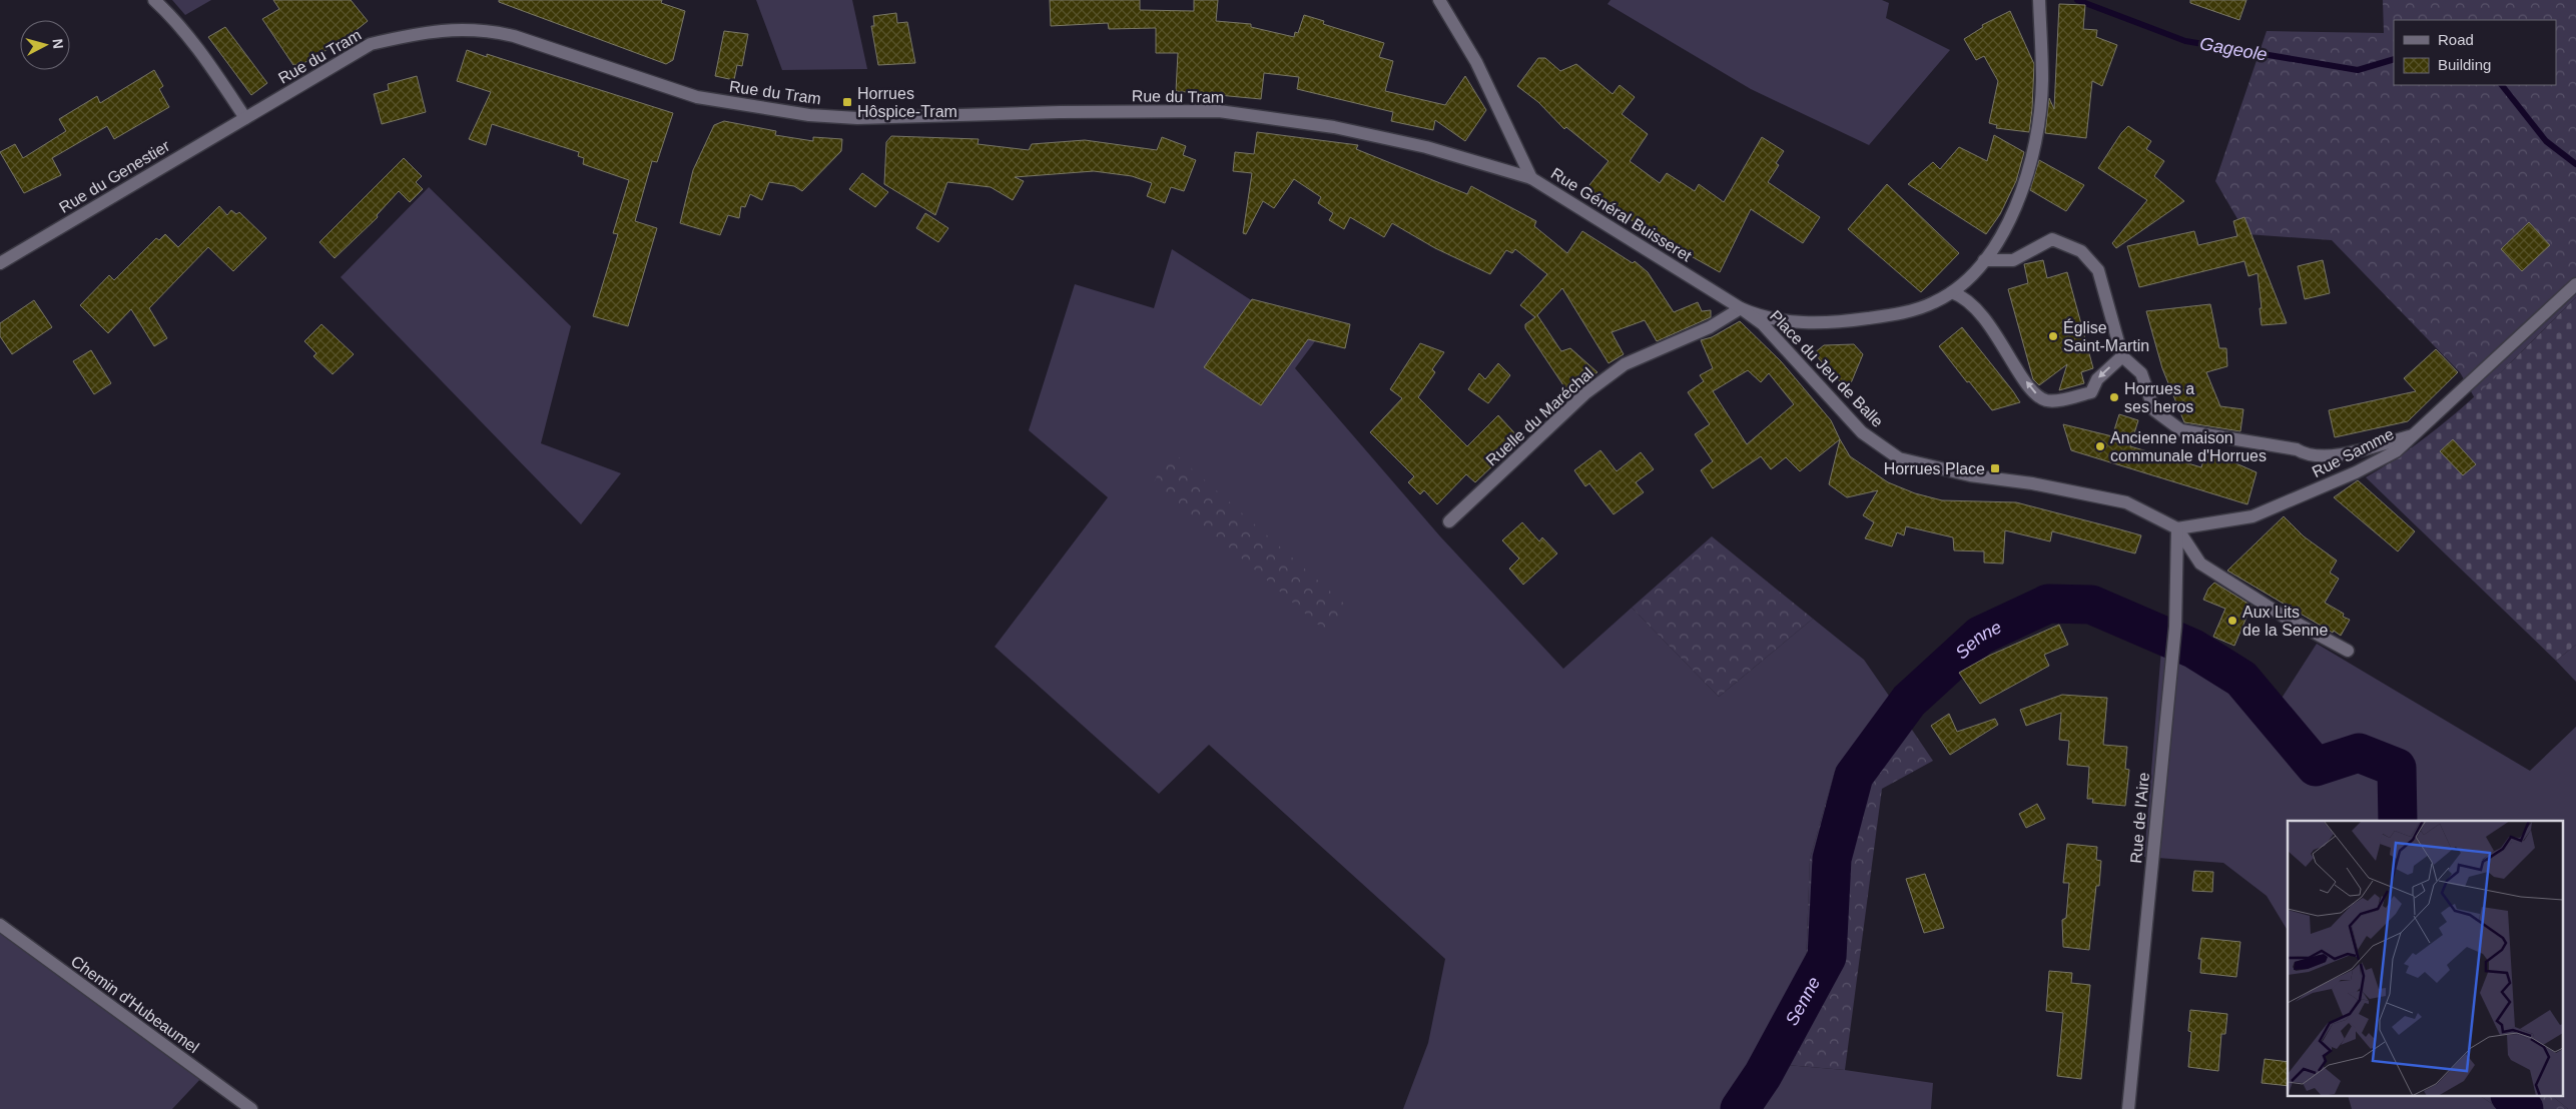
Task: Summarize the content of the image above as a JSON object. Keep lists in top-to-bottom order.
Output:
{
  "streets": {
    "street": [
      "Rue du Tram",
      "Rue du Genestier",
      "Rue Général Buisseret",
      "Place du Jeu de Balle",
      "Ruelle du Maréchal",
      "Rue Samme",
      "Rue de l'Aire",
      "Chemin d'Hubeaumel"
    ]
  },
  "crossings": [
    ["Rue du Tram", "Rue du Genestier"],
    ["Rue du Tram", "Rue Général Buisseret"],
    ["Rue Général Buisseret", "Place du Jeu de Balle"],
    ["Rue Général Buisseret", "Ruelle du Maréchal"],
    ["Place du Jeu de Balle", "Ruelle du Maréchal"],
    ["Place du Jeu de Balle", "Rue Samme"],
    ["Place du Jeu de Balle", "Rue de l'Aire"],
    ["Rue Samme", "Rue de l'Aire"]
  ],
  "water": ["Gageole", "Senne"],
  "places": {
    "transit": ["Horrues Hôspice-Tram", "Horrues Place"],
    "other": [
      "Église Saint-Martin",
      "Horrues a ses heros",
      "Ancienne maison communale d'Horrues",
      "Aux Lits de la Senne"
    ]
  },
  "legend": ["Road", "Building"],
  "north": "right"
}
